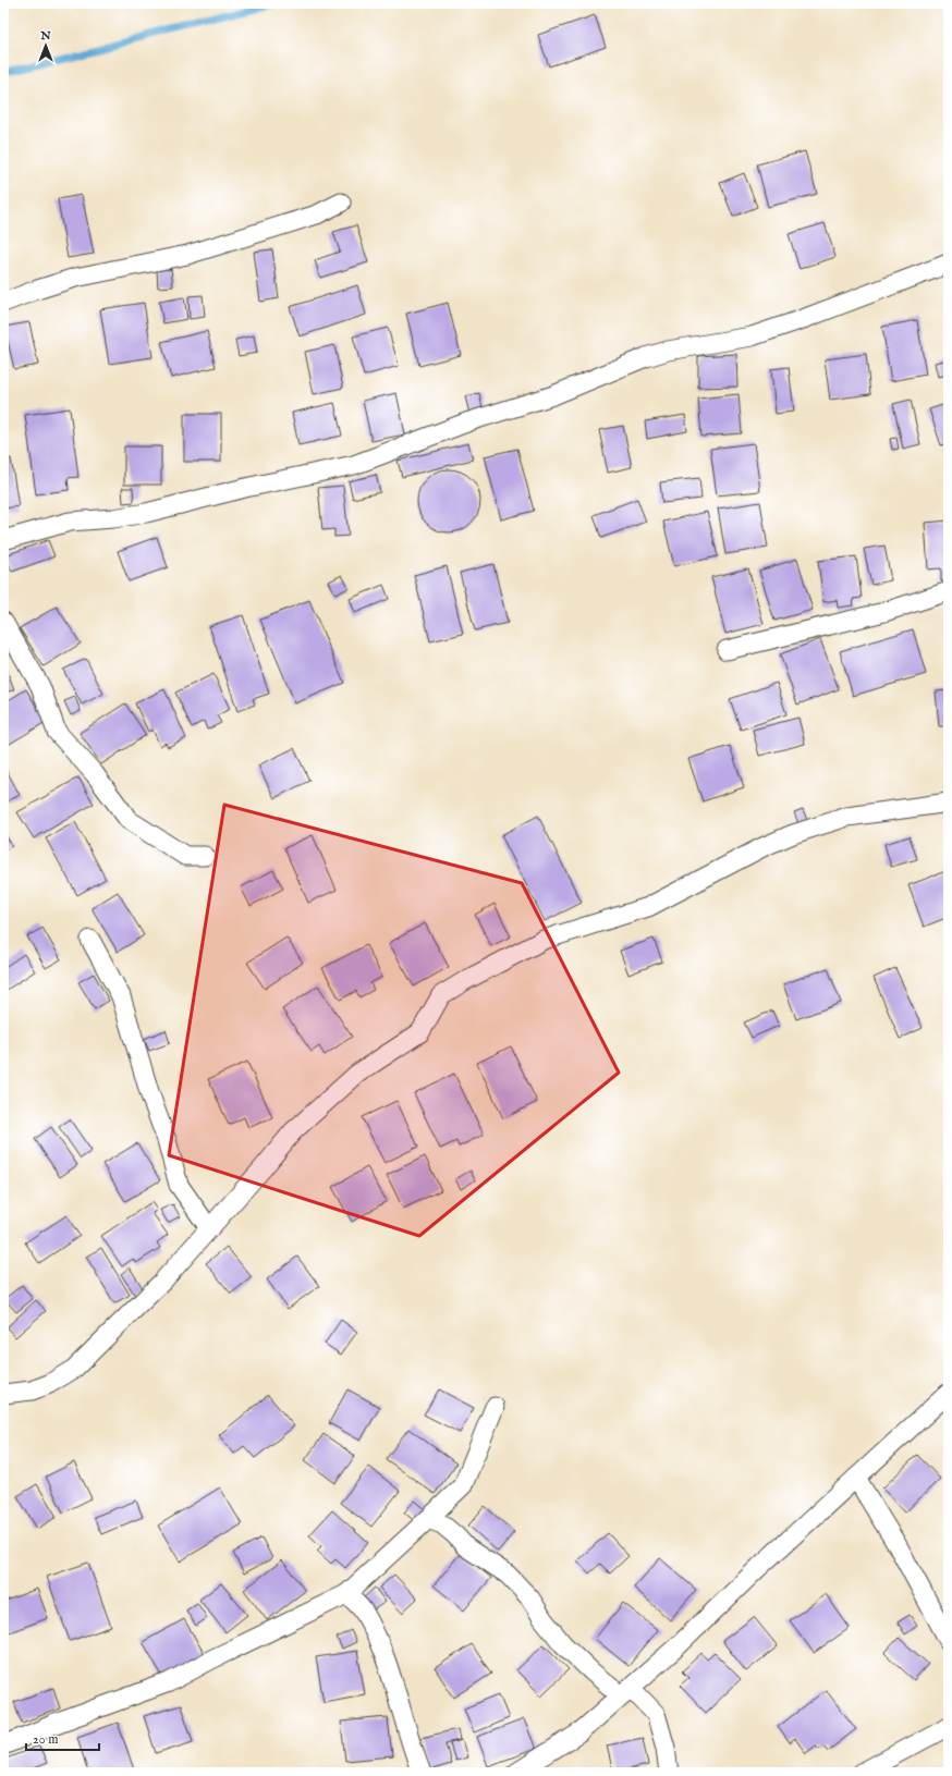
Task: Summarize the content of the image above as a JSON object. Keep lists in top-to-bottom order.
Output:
{
  "scale_bar": "20 m",
  "north": "top"
}
